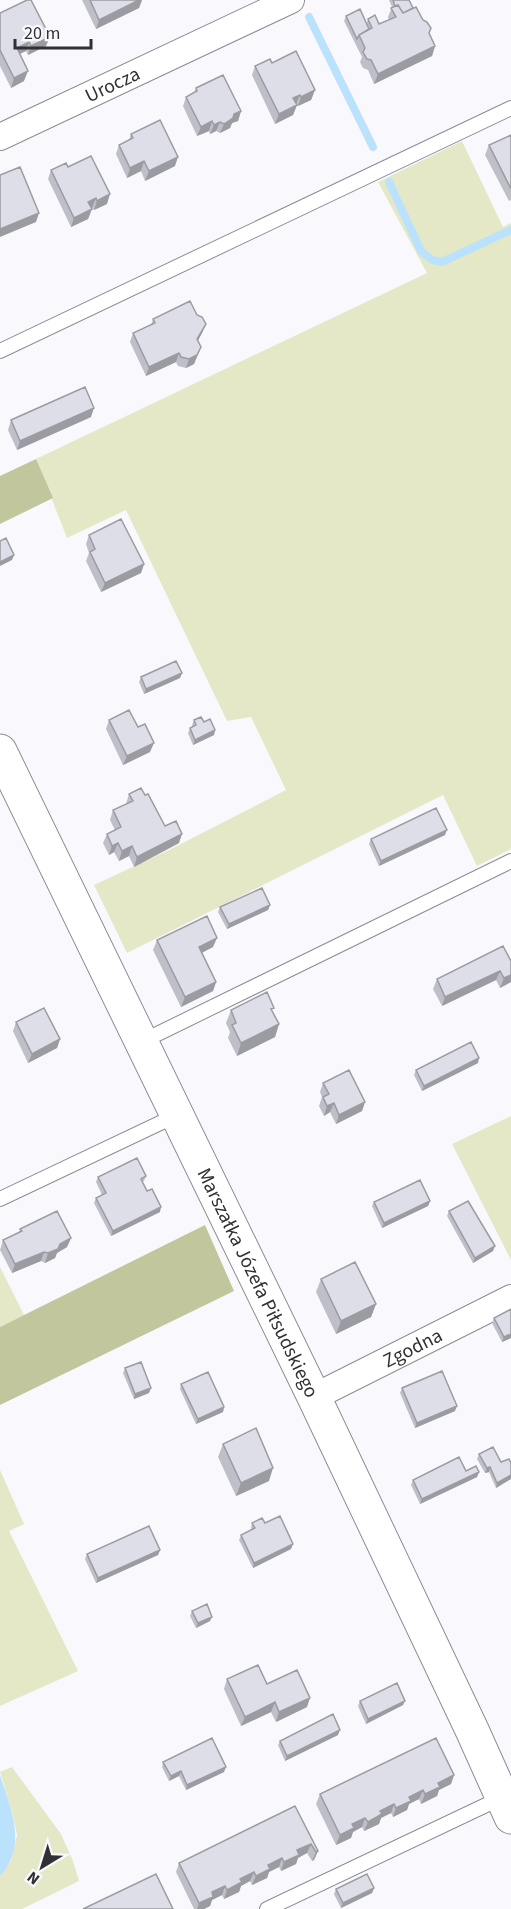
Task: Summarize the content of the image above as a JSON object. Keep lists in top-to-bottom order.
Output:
{
  "streets": {
    "street": ["Urocza", "Marszałka Józefa Piłsudskiego", "Zgodna"]
  },
  "crossings": [
    ["Marszałka Józefa Piłsudskiego", "Zgodna"]
  ],
  "scale_bar": "20 m",
  "north": "bottom left"
}
